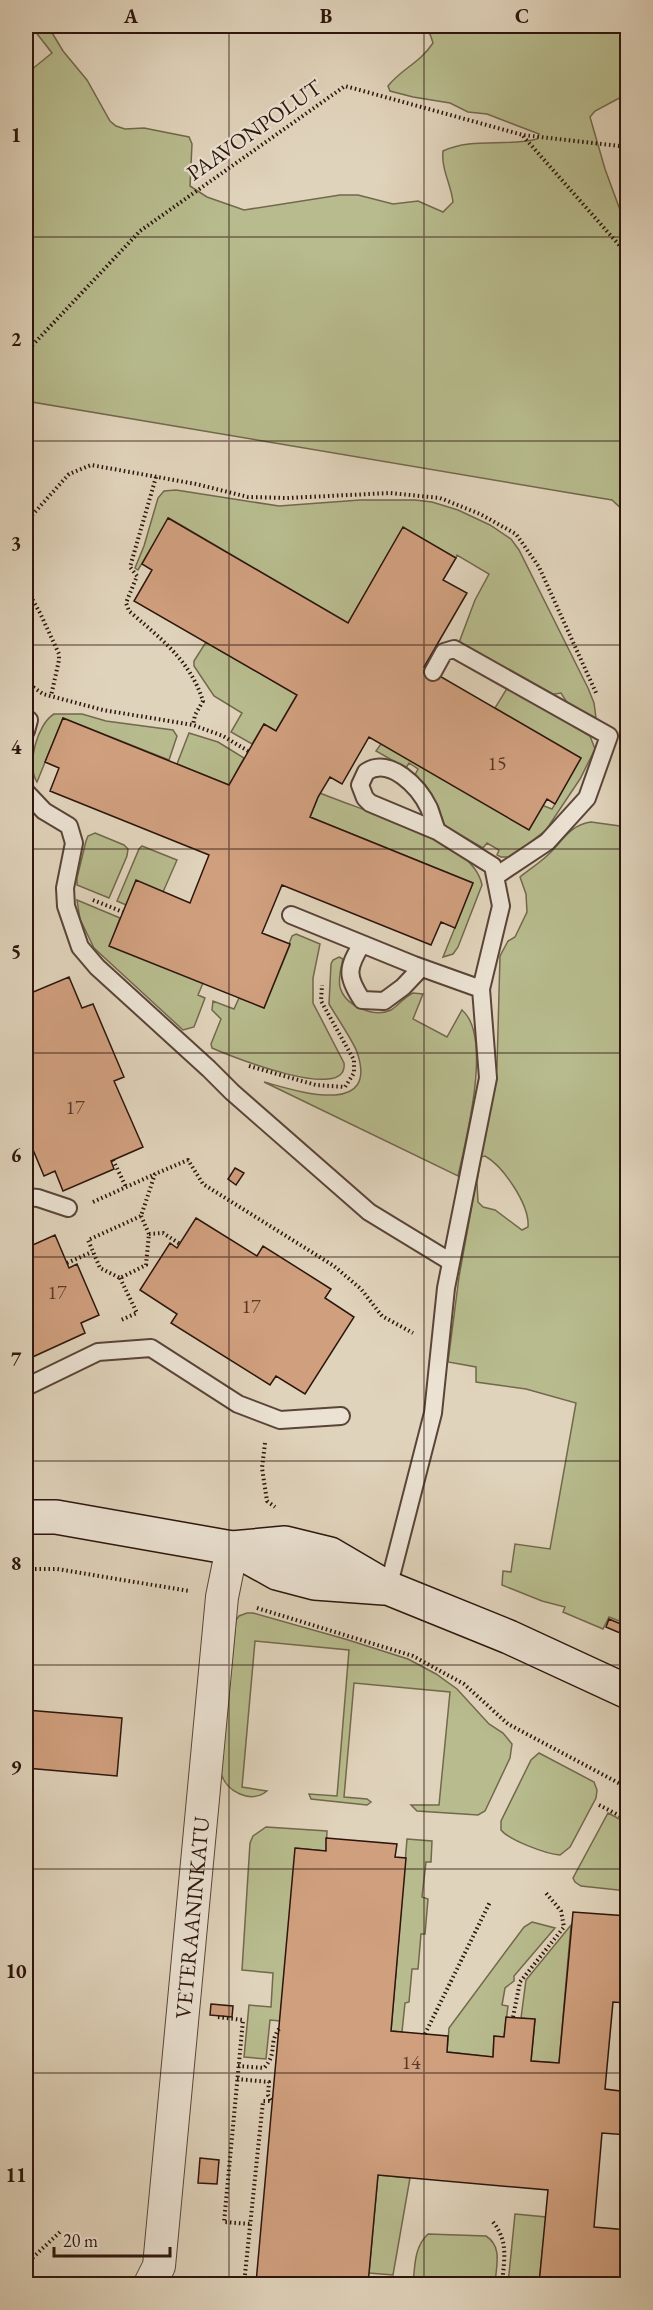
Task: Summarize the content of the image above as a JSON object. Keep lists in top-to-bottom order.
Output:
{
  "streets": {
    "street": ["VETERAANINKATU"],
    "path": ["PAAVONPOLUT"]
  },
  "house_numbers": [
    "15",
    "17",
    "17",
    "17",
    "14"
  ],
  "scale_bar": "20 m",
  "grid": {
    "columns": ["A", "B", "C"],
    "rows": [
      "1",
      "2",
      "3",
      "4",
      "5",
      "6",
      "7",
      "8",
      "9",
      "10",
      "11"
    ]
  }
}
